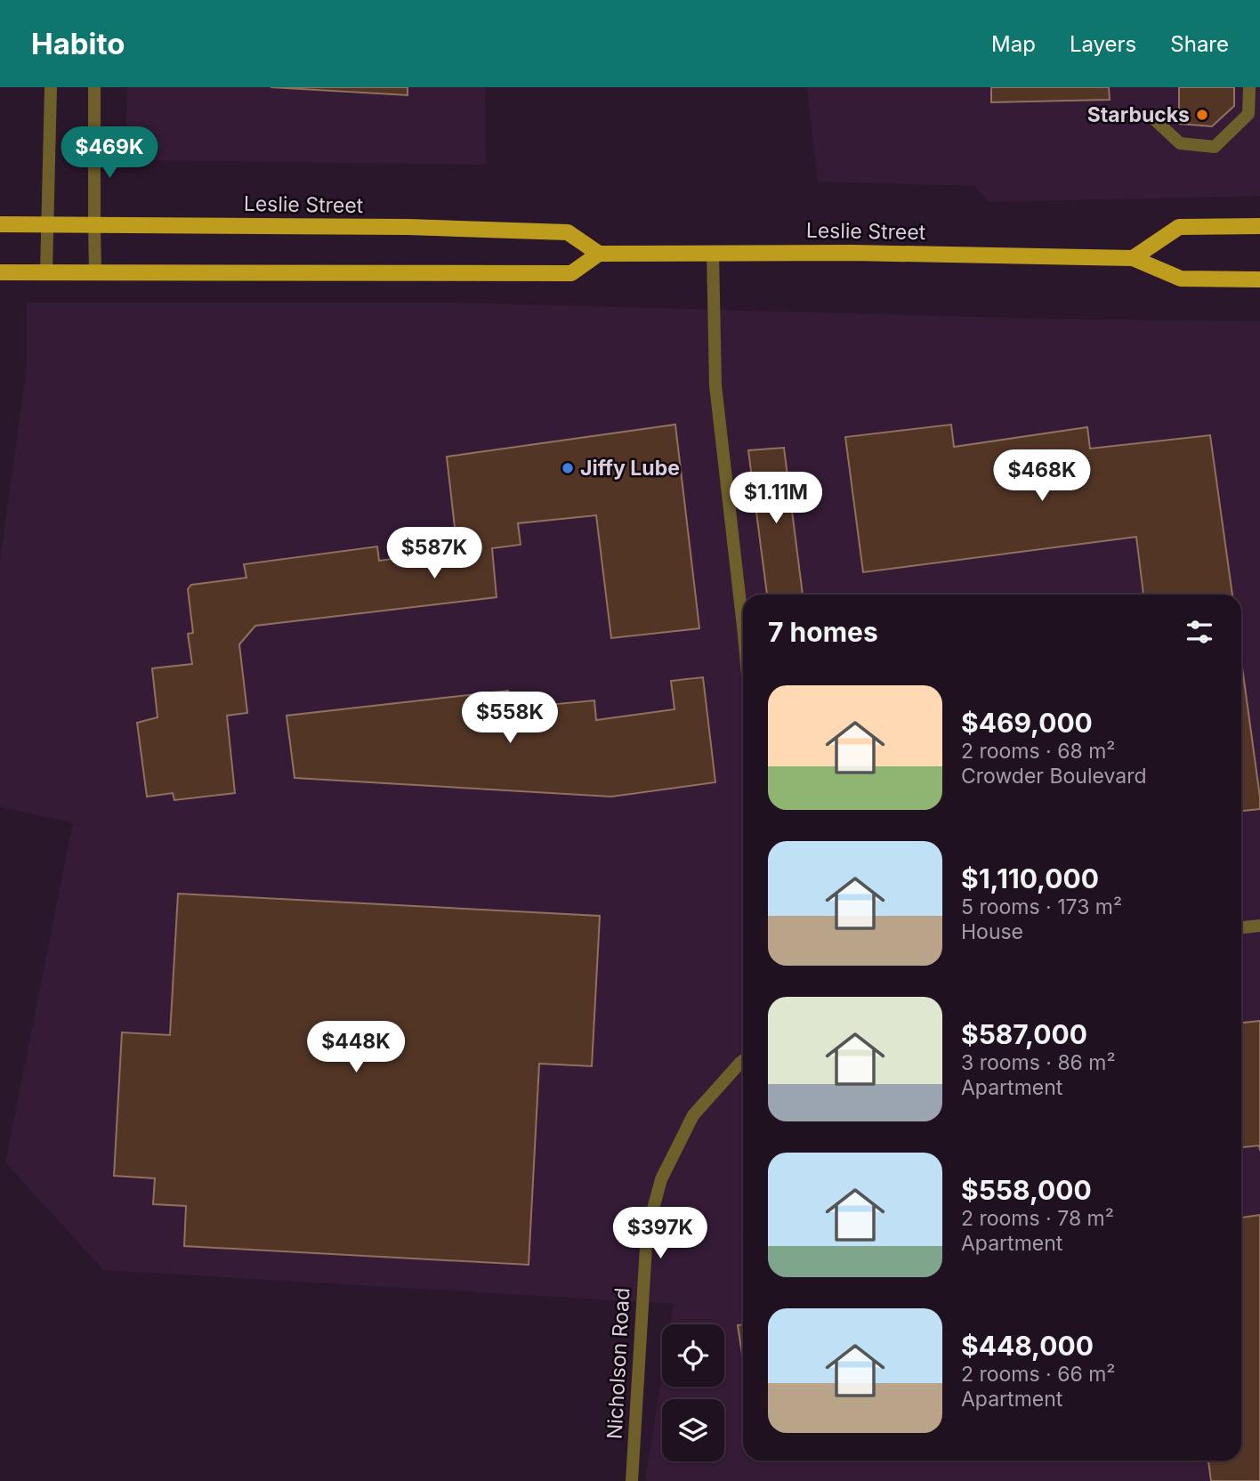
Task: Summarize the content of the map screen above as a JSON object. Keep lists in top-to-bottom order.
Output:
{
  "streets": {
    "main road": ["Leslie Street"],
    "street": ["Nicholson Road"]
  },
  "places": ["Starbucks", "Jiffy Lube"],
  "page": {
    "header": "Habito",
    "nav": ["Map", "Layers", "Share"],
    "price": [
      "$469K",
      "$468K",
      "$1.11M",
      "$587K",
      "$558K",
      "$448K",
      "$397K"
    ],
    "heading": "7 homes",
    "list": [
      {
        "name": "$469,000",
        "note": "2 rooms · 68 m² · Crowder Boulevard"
      },
      {
        "name": "$1,110,000",
        "note": "5 rooms · 173 m² · House"
      },
      {
        "name": "$587,000",
        "note": "3 rooms · 86 m² · Apartment"
      },
      {
        "name": "$558,000",
        "note": "2 rooms · 78 m² · Apartment"
      },
      {
        "name": "$448,000",
        "note": "2 rooms · 66 m² · Apartment"
      }
    ]
  }
}
